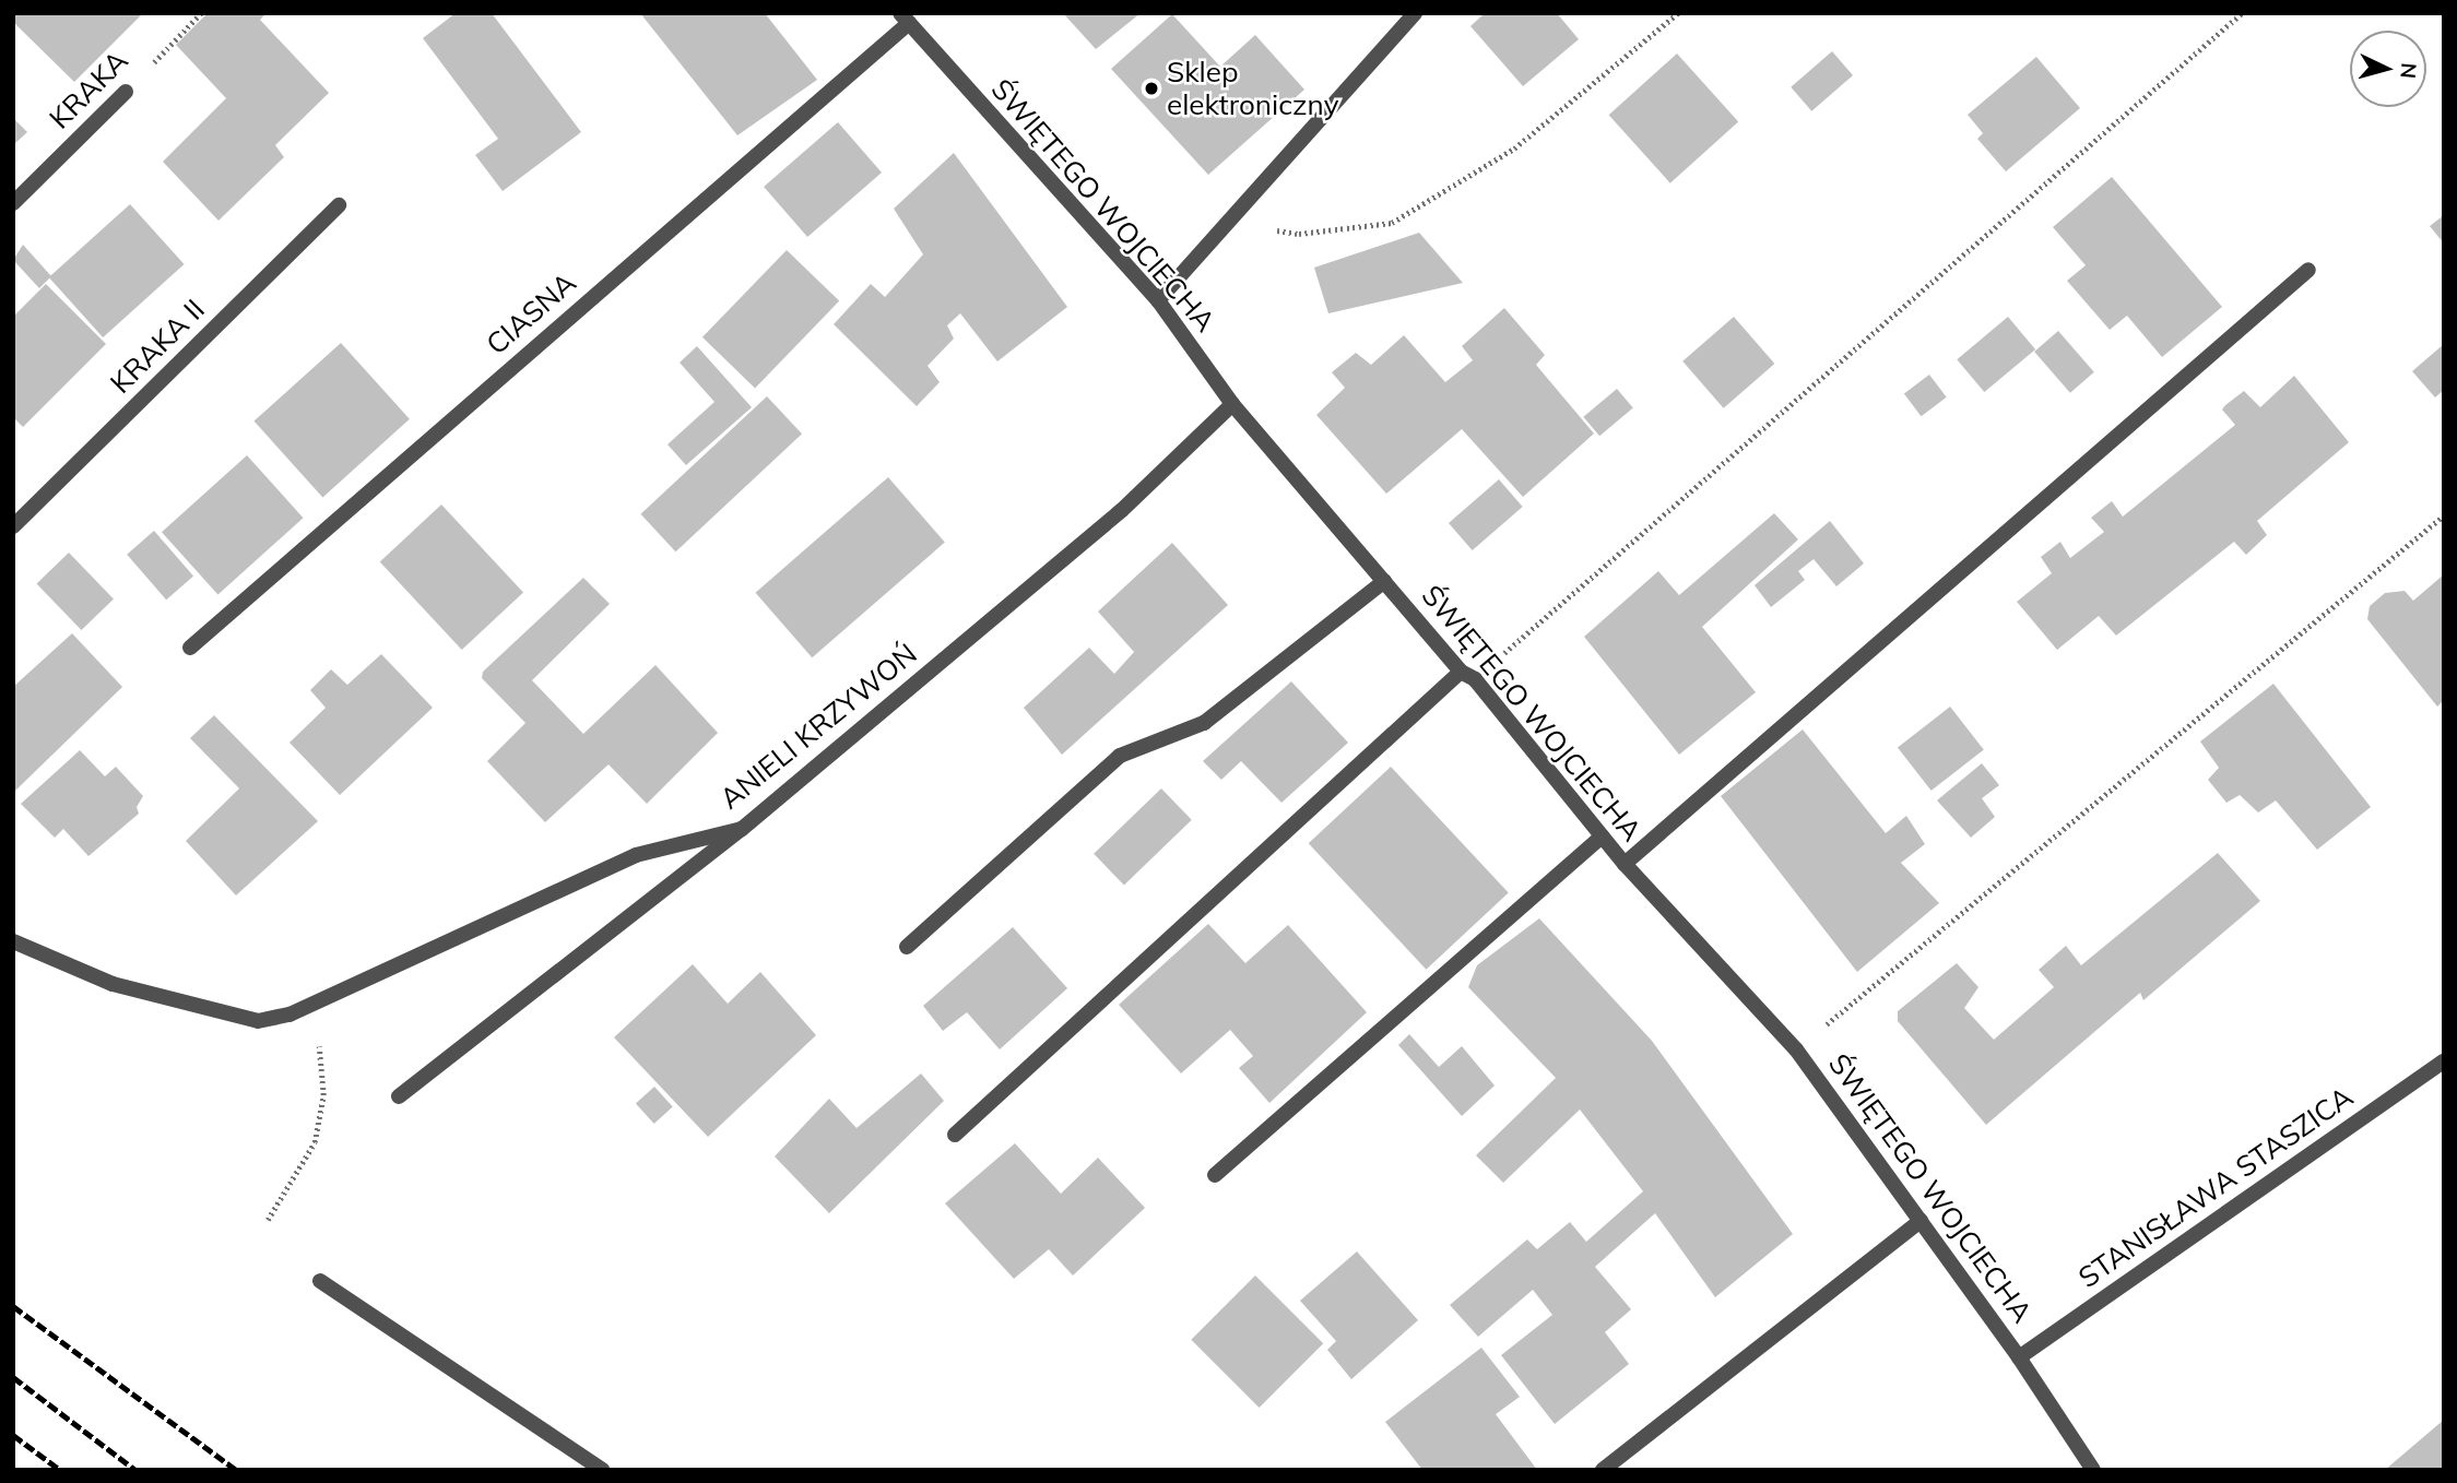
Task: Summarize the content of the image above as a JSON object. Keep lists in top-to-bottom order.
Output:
{
  "streets": {
    "street": [
      "KRAKA",
      "ŚWIĘTEGO WOJCIECHA",
      "CIASNA",
      "KRAKA II",
      "ANIELI KRZYWOŃ",
      "STANISŁAWA STASZICA"
    ]
  },
  "crossings": [
    ["ŚWIĘTEGO WOJCIECHA", "CIASNA"],
    ["ŚWIĘTEGO WOJCIECHA", "ANIELI KRZYWOŃ"],
    ["ŚWIĘTEGO WOJCIECHA", "STANISŁAWA STASZICA"]
  ],
  "places": ["Sklep elektroniczny"],
  "north": "right"
}
